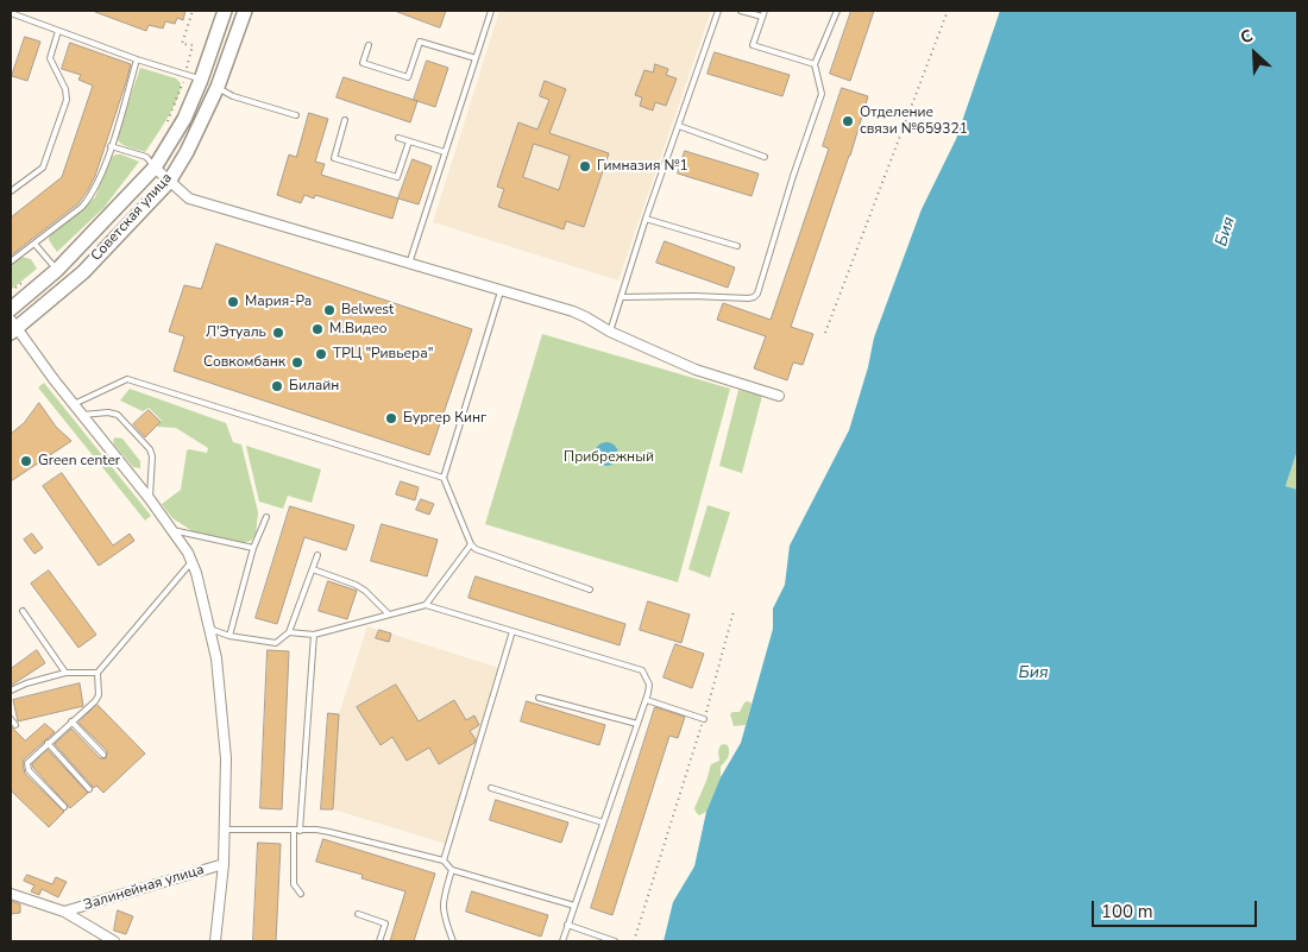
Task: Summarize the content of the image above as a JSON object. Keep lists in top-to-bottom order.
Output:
{
  "streets": {
    "main road": ["Советская улица"],
    "street": ["Залинейная улица"]
  },
  "water": ["Бия"],
  "parks": ["Прибрежный"],
  "places": [
    "Отделение связи №659321",
    "Гимназия №1",
    "Мария-Ра",
    "Belwest",
    "М.Видео",
    "Л'Этуаль",
    "ТРЦ \"Ривьера\"",
    "Совкомбанк",
    "Билайн",
    "Бургер Кинг",
    "Green center"
  ],
  "scale_bar": "100 m",
  "north": "top left"
}
